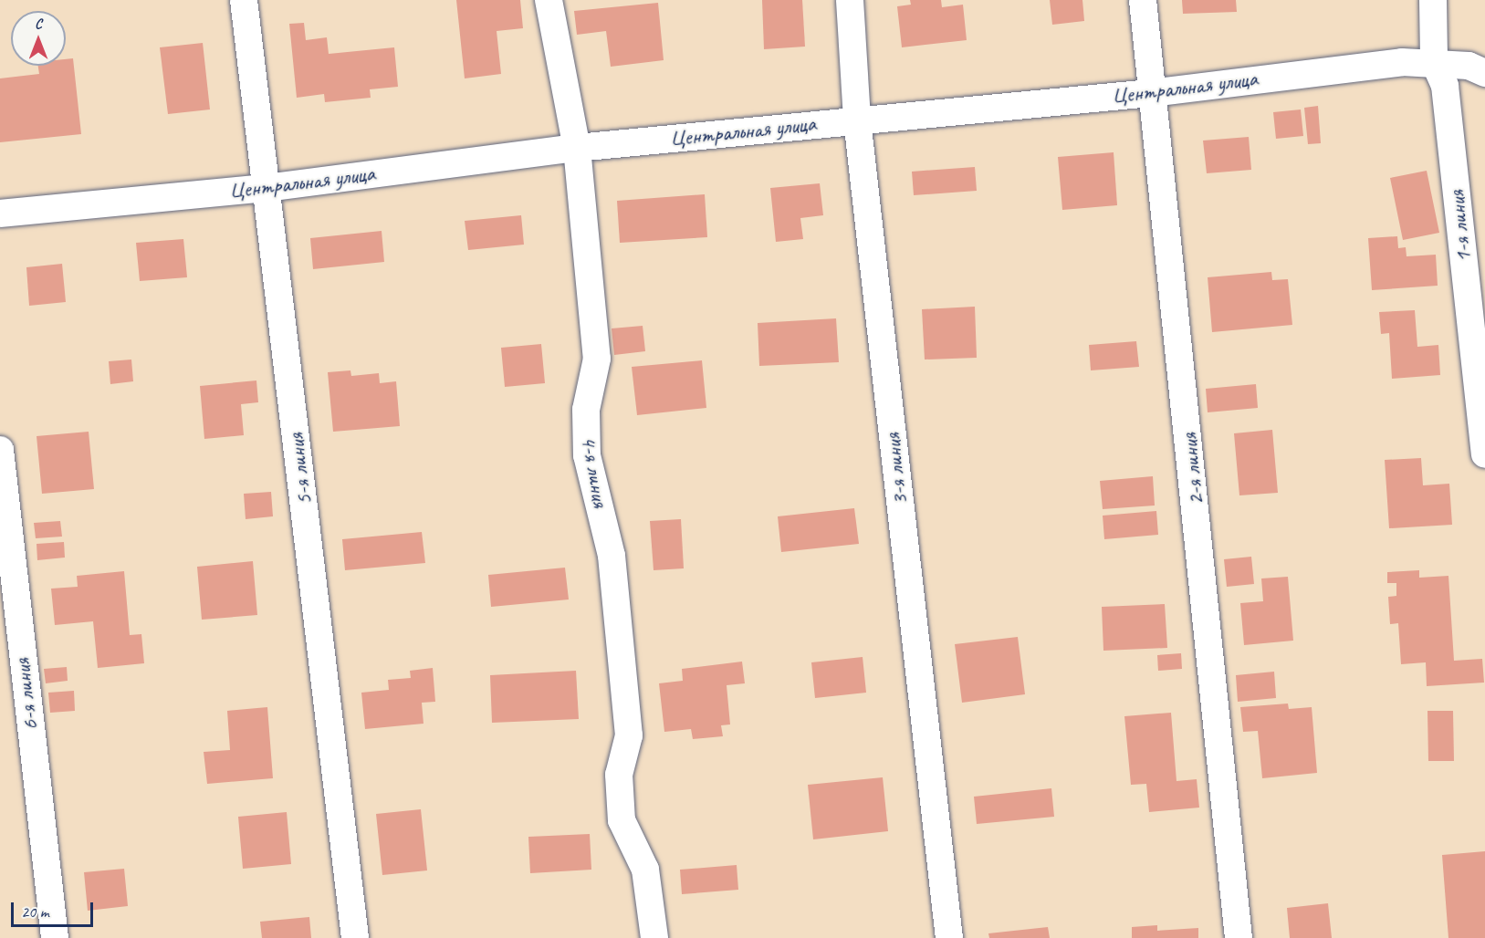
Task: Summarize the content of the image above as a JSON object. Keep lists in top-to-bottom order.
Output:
{
  "streets": {
    "street": [
      "Центральная улица",
      "1-я линия",
      "5-я линия",
      "3-я линия",
      "2-я линия",
      "4-я линия",
      "6-я линия"
    ]
  },
  "crossings": [
    ["Центральная улица", "1-я линия"],
    ["Центральная улица", "5-я линия"],
    ["Центральная улица", "3-я линия"],
    ["Центральная улица", "2-я линия"],
    ["Центральная улица", "4-я линия"]
  ],
  "scale_bar": "20 m",
  "north": "top"
}
